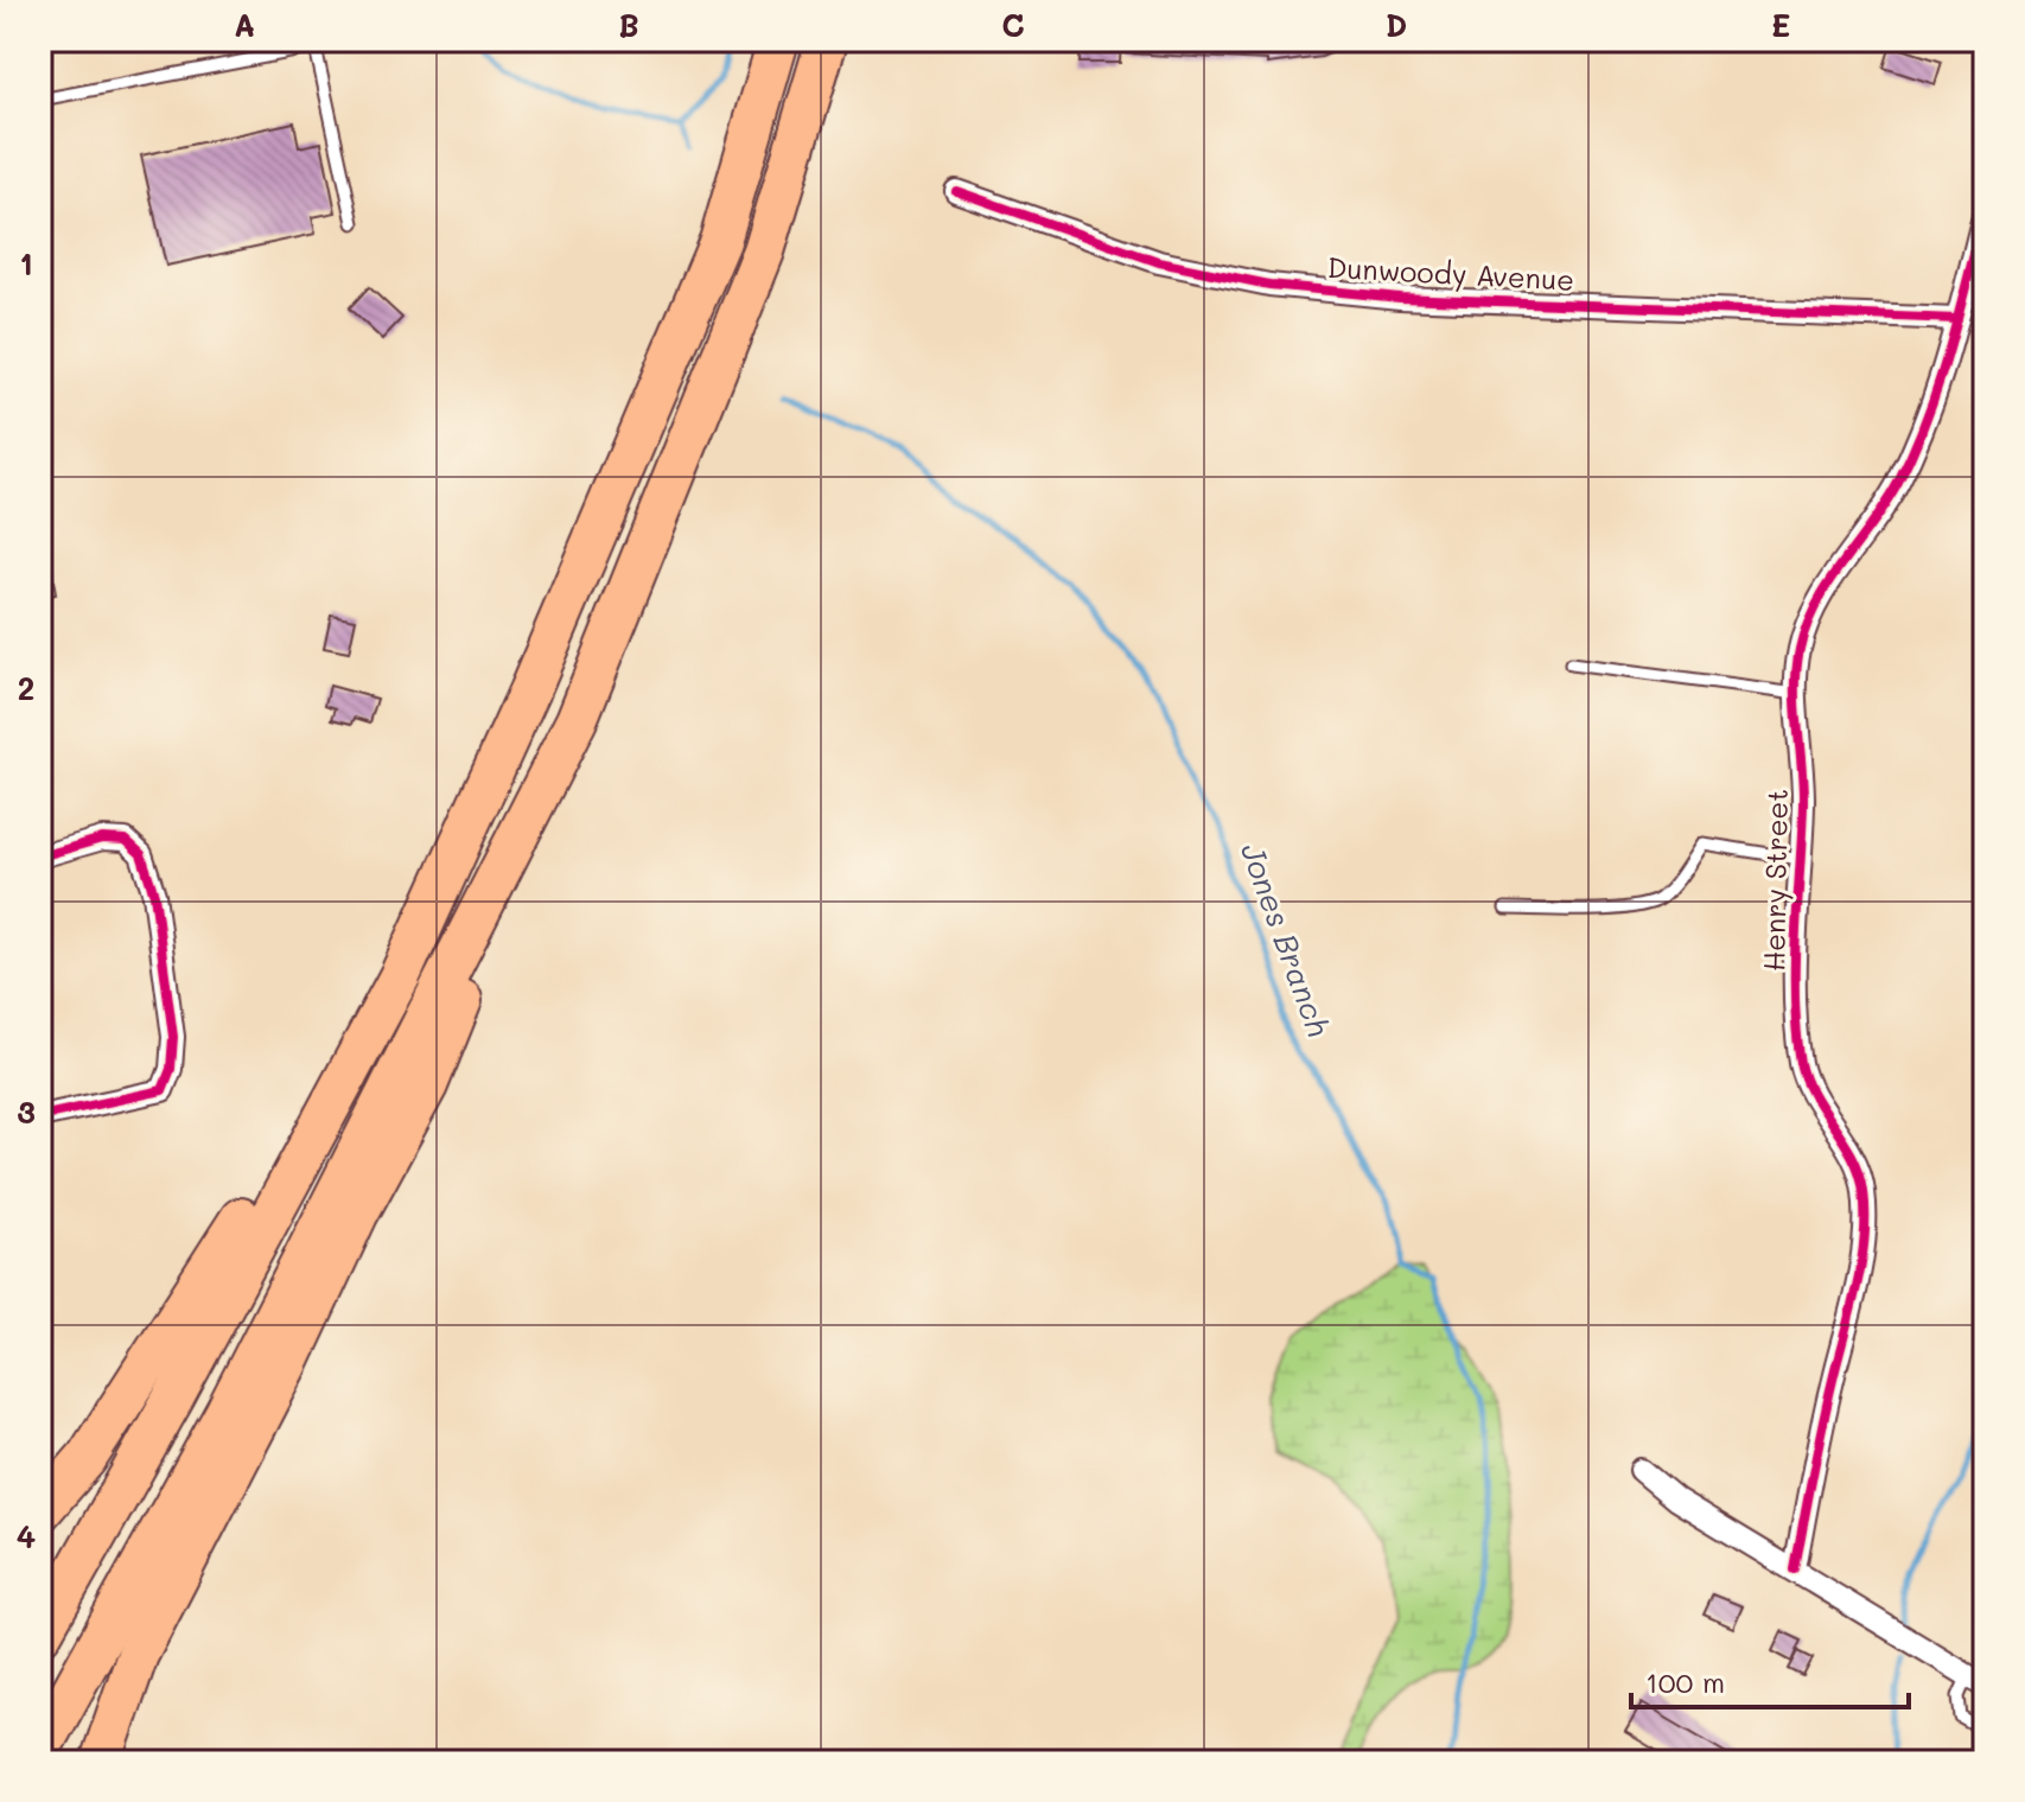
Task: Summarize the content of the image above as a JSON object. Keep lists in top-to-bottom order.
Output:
{
  "streets": {
    "street": ["Dunwoody Avenue", "Henry Street"]
  },
  "crossings": [
    ["Dunwoody Avenue", "Henry Street"]
  ],
  "water": ["Jones Branch"],
  "scale_bar": "100 m",
  "grid": {
    "columns": [
      "A",
      "B",
      "C",
      "D",
      "E"
    ],
    "rows": [
      "1",
      "2",
      "3",
      "4"
    ]
  }
}
